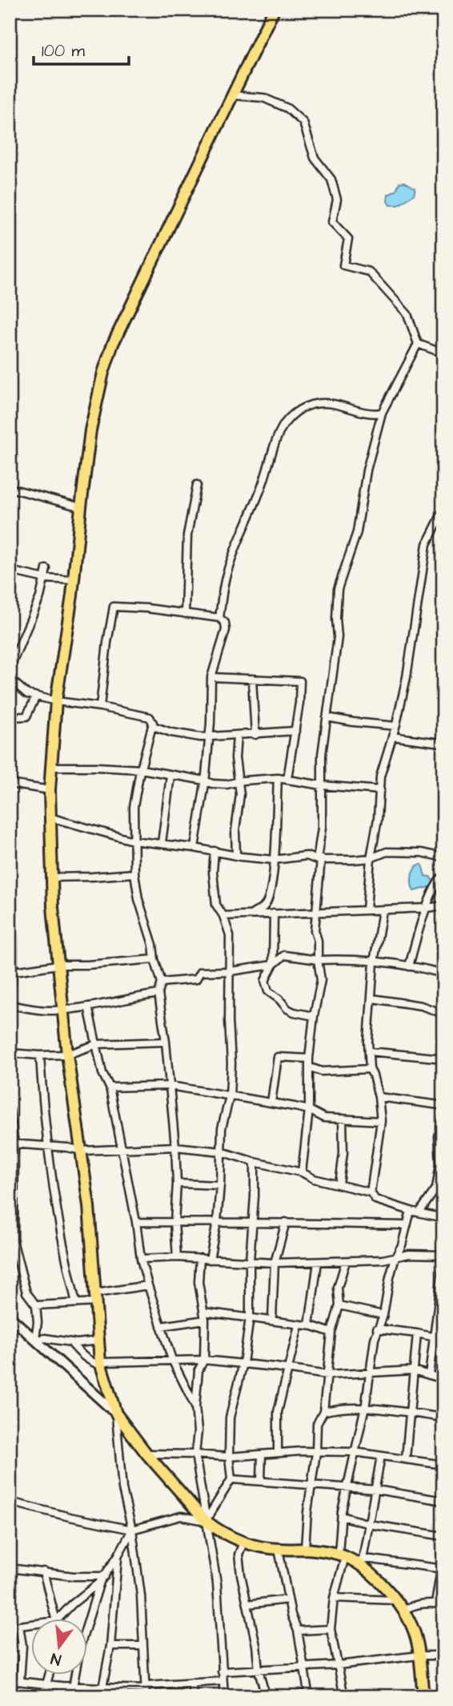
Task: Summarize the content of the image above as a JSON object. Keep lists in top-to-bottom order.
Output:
{
  "scale_bar": "100 m",
  "north": "bottom"
}
